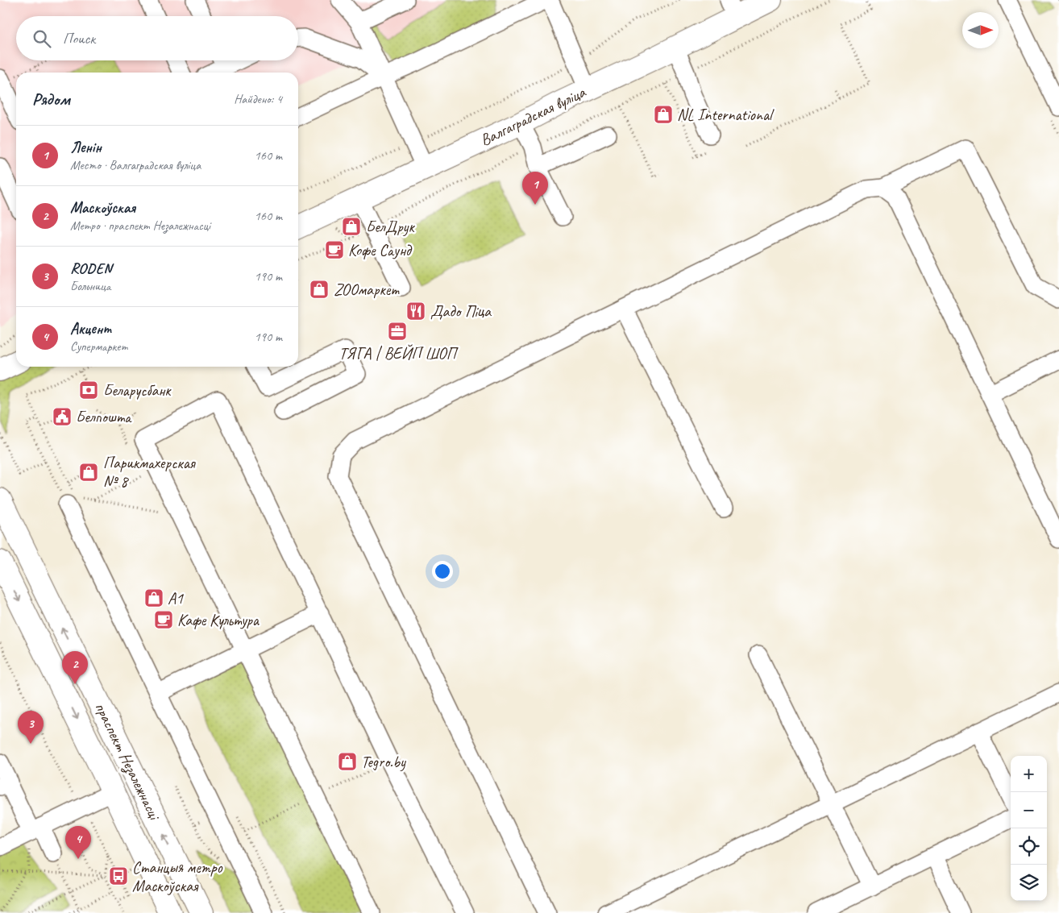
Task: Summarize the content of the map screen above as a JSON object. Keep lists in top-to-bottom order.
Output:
{
  "streets": {
    "main road": ["Валгаградская вуліца", "праспект Незалежнасці"]
  },
  "places": {
    "shop": [
      "NL International",
      "БелДрук",
      "ZOOмаркет",
      "Парикмахерская № 8",
      "A1",
      "Tegro.by"
    ],
    "cafe": ["Кофе Саунд", "Кафе Культура"],
    "restaurant": ["Дадо Піца"],
    "office": ["ТЯГА | ВЕЙП ШОП"],
    "bank": ["Беларусбанк"],
    "public building": ["Белпошта"],
    "bus stop": ["Станцыя метро Маскоўская"]
  },
  "north": "right",
  "page": {
    "search": "Поиск",
    "heading": ["Рядом", "Найдено: 4"],
    "list": [
      {
        "mark": "1",
        "name": "Ленін",
        "note": "Место · Валгаградская вуліца",
        "value": "160 m"
      },
      {
        "mark": "2",
        "name": "Маскоўская",
        "note": "Метро · праспект Незалежнасці",
        "value": "160 m"
      },
      {
        "mark": "3",
        "name": "RODEN",
        "note": "Больница",
        "value": "190 m"
      },
      {
        "mark": "4",
        "name": "Акцент",
        "note": "Супермаркет",
        "value": "190 m"
      }
    ],
    "pins": [
      "1",
      "2",
      "3",
      "4"
    ],
    "map_buttons": ["+", "−"]
  }
}
